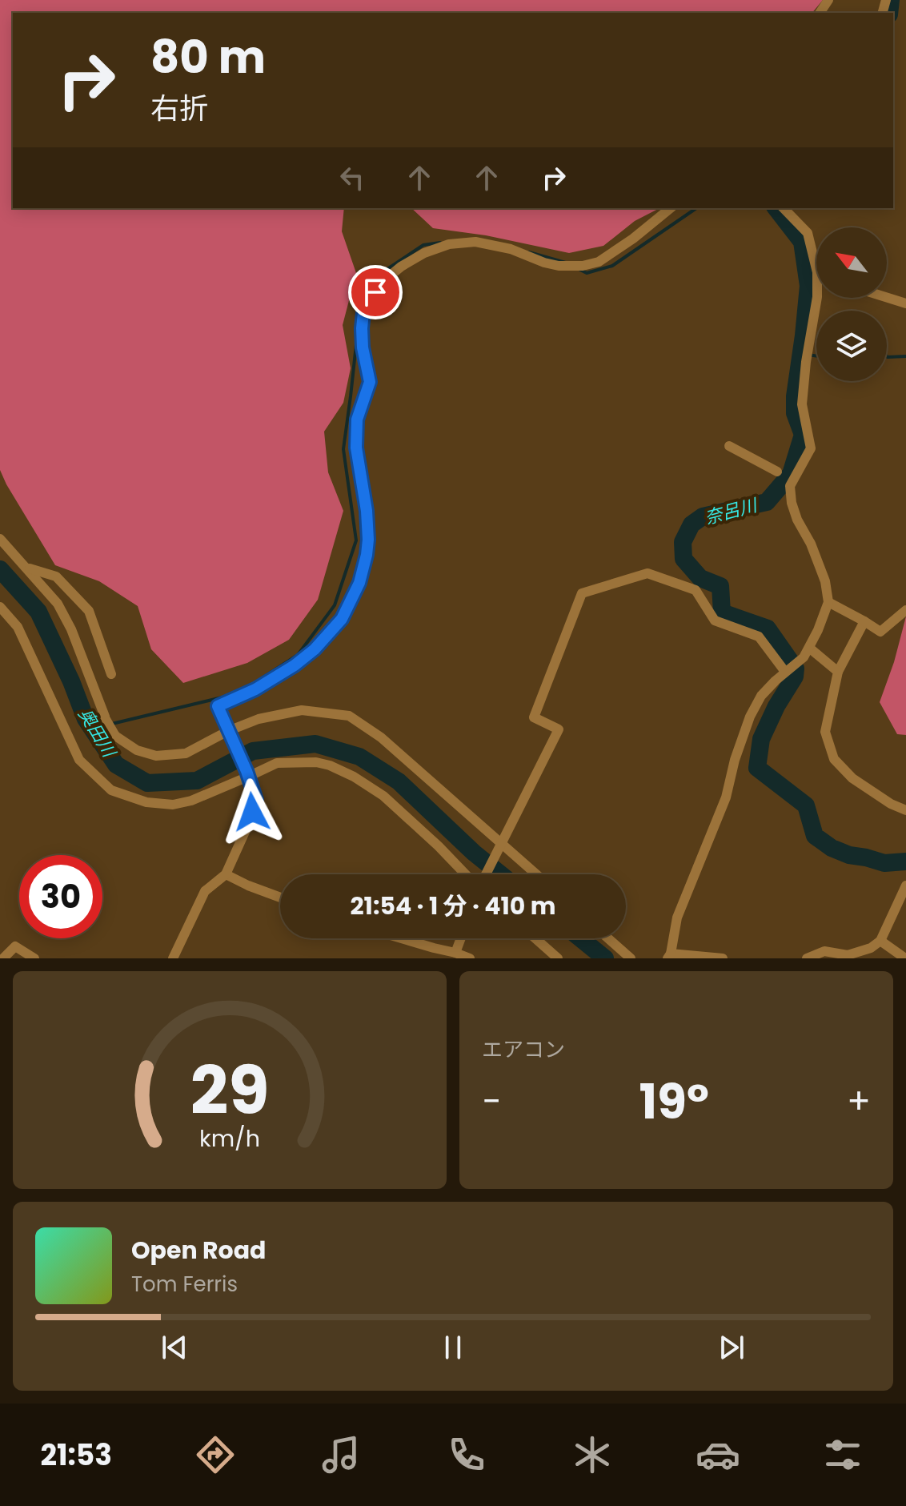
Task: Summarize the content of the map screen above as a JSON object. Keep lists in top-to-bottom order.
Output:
{
  "water": ["奈呂川", "奥田川"],
  "north": "top left",
  "page": {
    "turn": ["80 m", "右折"],
    "limit": "30",
    "trip": "21:54 · 1 分 · 410 m",
    "tile": "エアコン",
    "heat": ["−", "19°", "+"],
    "song": ["Open Road", "Tom Ferris"],
    "tabs": "21:53",
    "gauge": ["29", "km/h"]
  }
}
